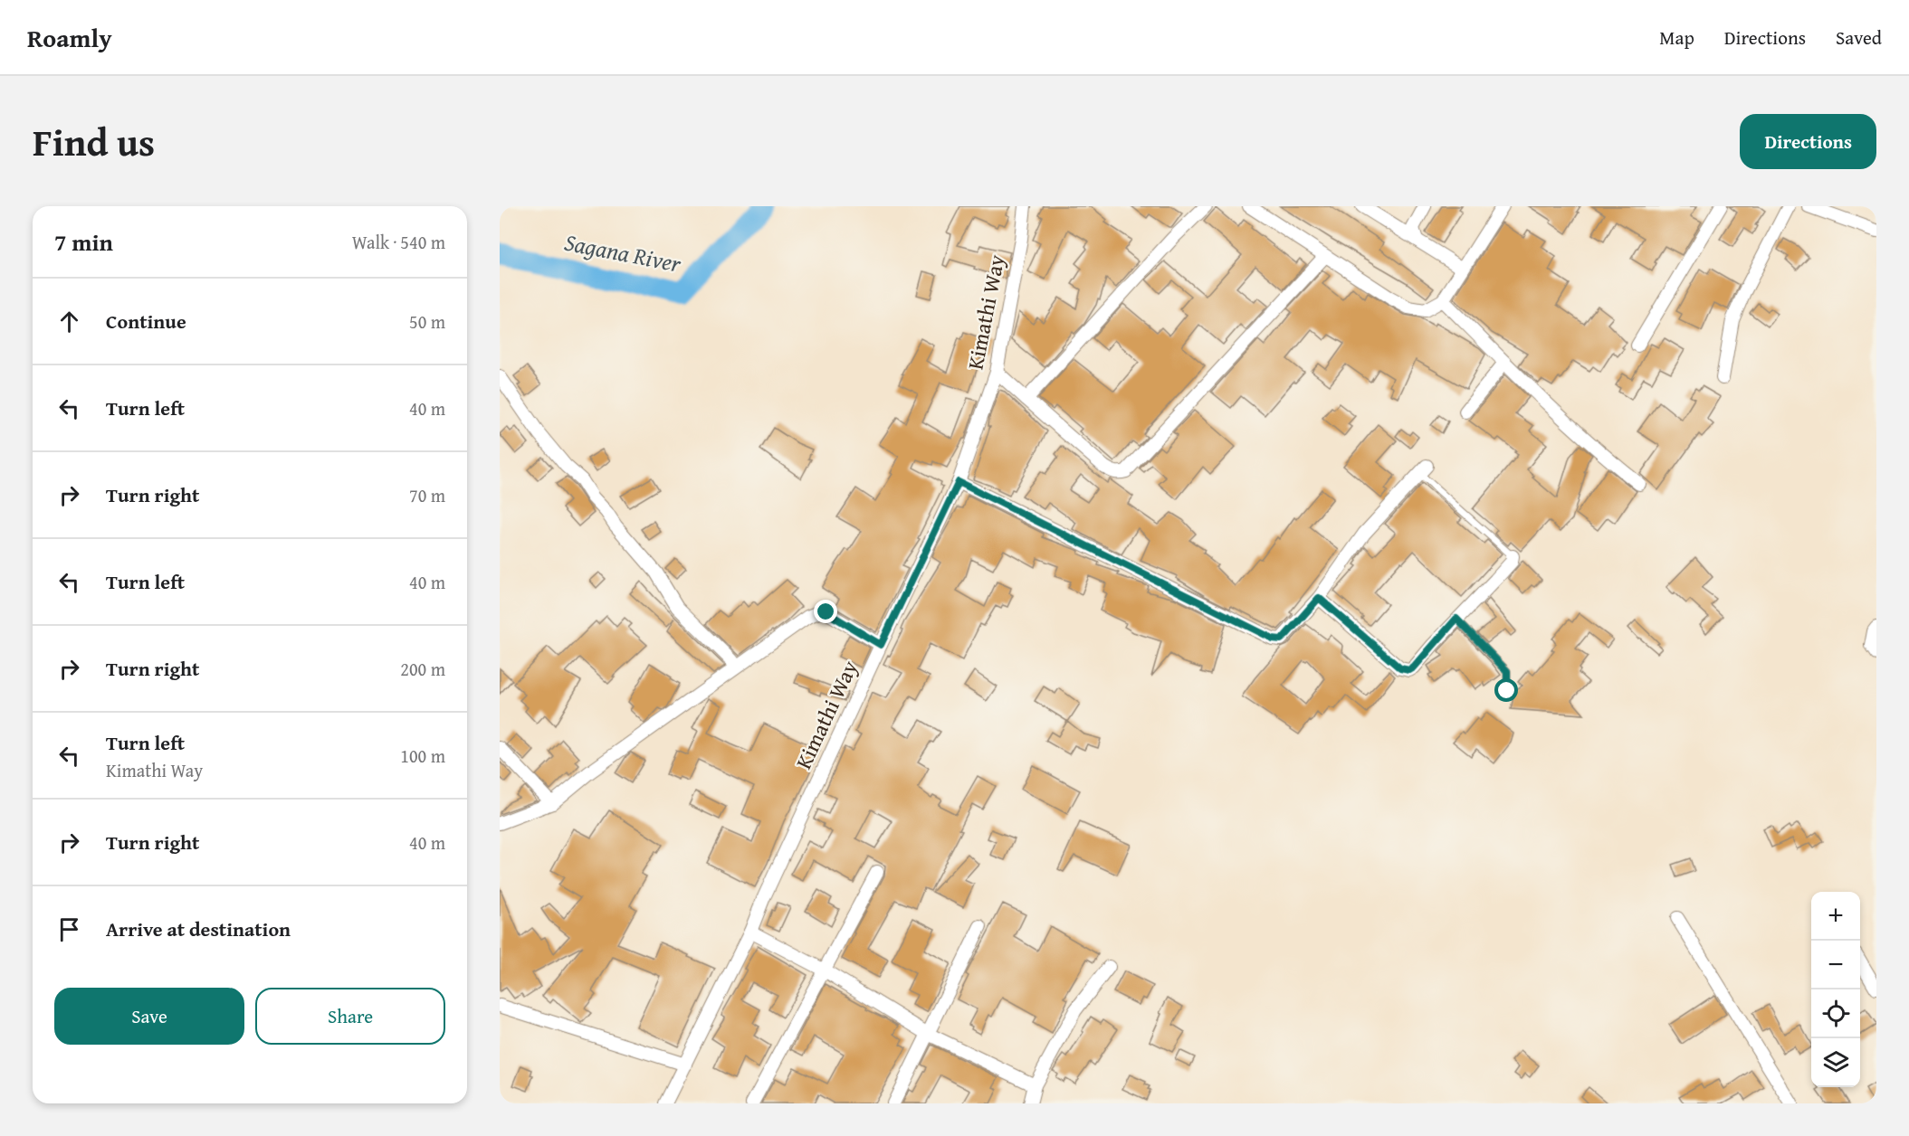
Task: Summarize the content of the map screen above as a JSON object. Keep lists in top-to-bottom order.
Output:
{
  "streets": {
    "street": ["Kimathi Way"]
  },
  "water": ["Sagana River"],
  "page": {
    "header": "Roamly",
    "nav": ["Map", "Directions", "Saved"],
    "title": "Find us",
    "buttons": [
      "Directions",
      ["Save", "Share"]
    ],
    "heading": ["7 min", "Walk · 540 m"],
    "list": [
      ["Continue", "50 m"],
      ["Turn left", "40 m"],
      ["Turn right", "70 m"],
      ["Turn left", "40 m"],
      ["Turn right", "200 m"],
      ["Turn left", "Kimathi Way", "100 m"],
      ["Turn right", "40 m"],
      "Arrive at destination"
    ],
    "map_buttons": ["+", "−"]
  }
}
